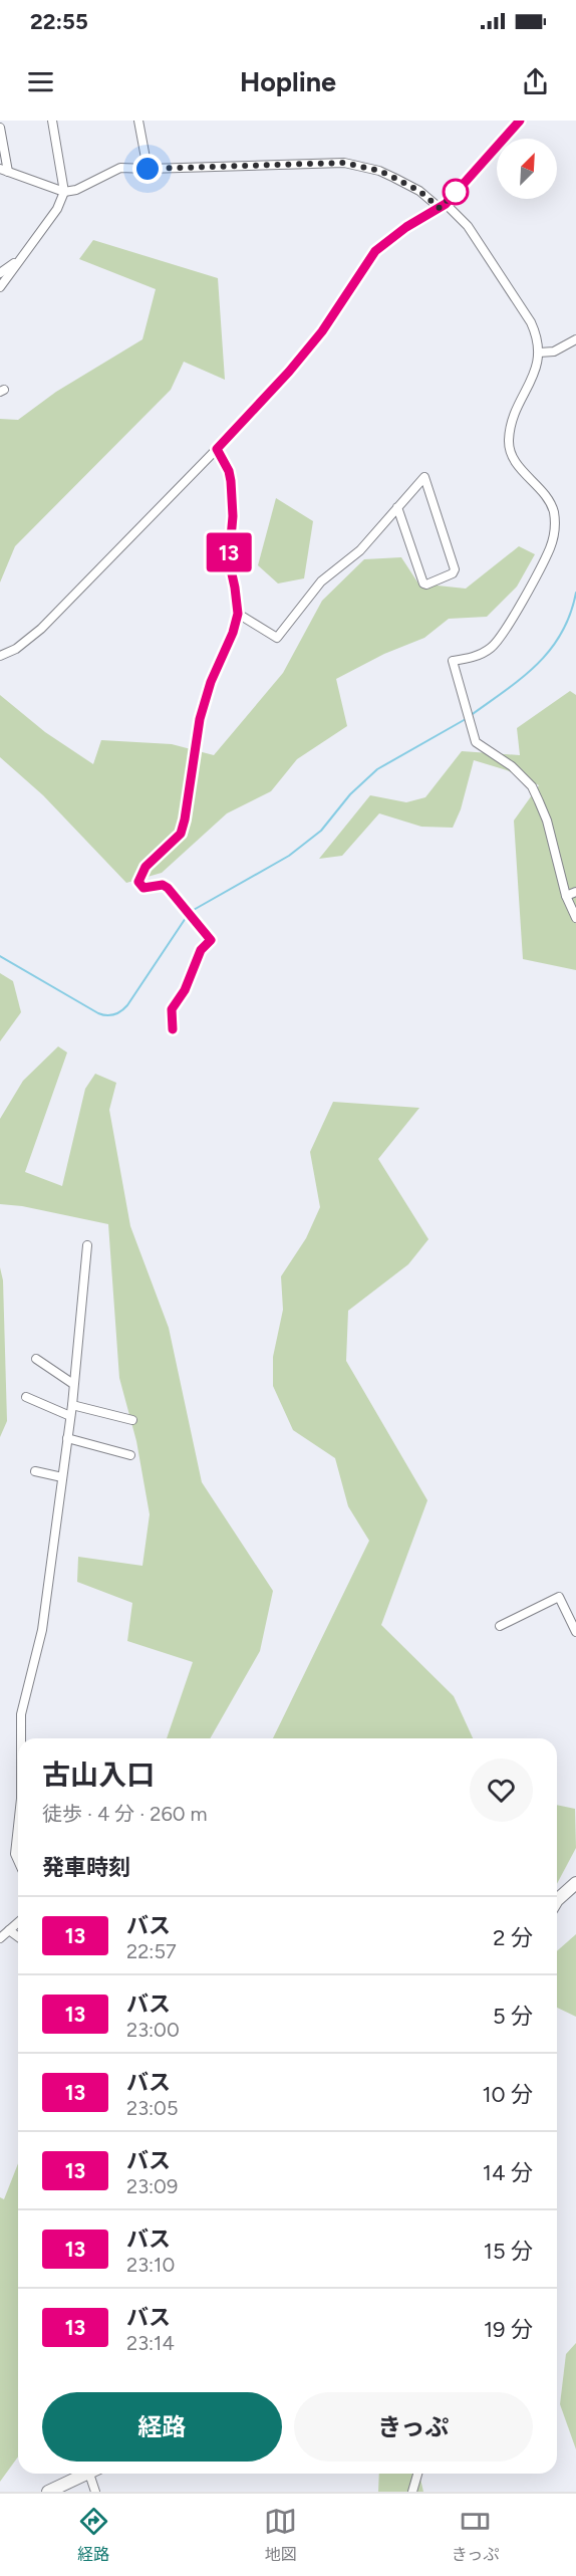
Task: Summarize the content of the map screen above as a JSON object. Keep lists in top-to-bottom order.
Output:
{
  "lines": ["bus line 13"],
  "north": "top right",
  "page": {
    "status": "22:55",
    "header": "Hopline",
    "on_map": "13",
    "heading": [
      ["古山入口", "徒歩 · 4 分 · 260 m"],
      "発車時刻"
    ],
    "list": [
      {
        "mark": "13",
        "name": "バス",
        "note": "22:57",
        "value": "2 分"
      },
      {
        "mark": "13",
        "name": "バス",
        "note": "23:00",
        "value": "5 分"
      },
      {
        "mark": "13",
        "name": "バス",
        "note": "23:05",
        "value": "10 分"
      },
      {
        "mark": "13",
        "name": "バス",
        "note": "23:09",
        "value": "14 分"
      },
      {
        "mark": "13",
        "name": "バス",
        "note": "23:10",
        "value": "15 分"
      },
      {
        "mark": "13",
        "name": "バス",
        "note": "23:14",
        "value": "19 分"
      }
    ],
    "buttons": ["経路", "きっぷ"],
    "tabs": ["経路", "地図", "きっぷ"]
  }
}
